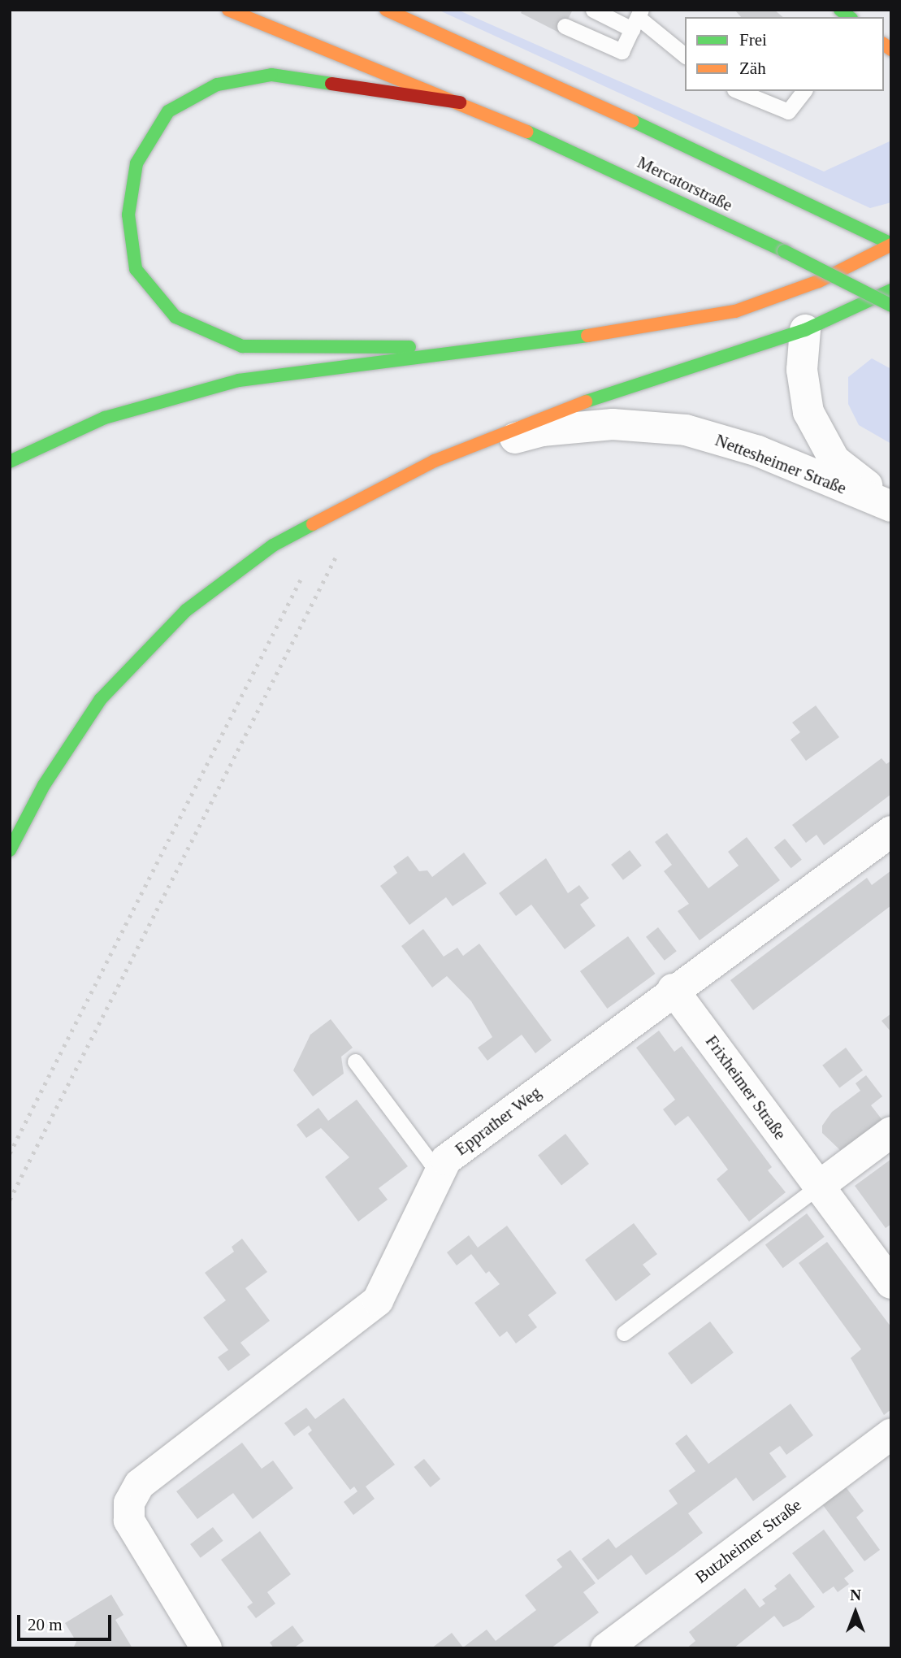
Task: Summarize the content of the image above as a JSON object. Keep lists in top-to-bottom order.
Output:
{
  "streets": {
    "main road": ["Mercatorstraße"],
    "street": [
      "Nettesheimer Straße",
      "Frixheimer Straße",
      "Epprather Weg",
      "Butzheimer Straße"
    ]
  },
  "crossings": [
    ["Frixheimer Straße", "Epprather Weg"]
  ],
  "legend": ["Frei", "Zäh"],
  "scale_bar": "20 m",
  "north": "top"
}
